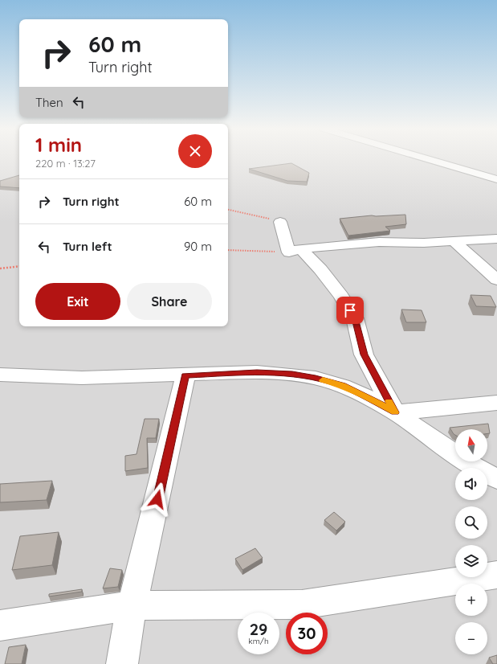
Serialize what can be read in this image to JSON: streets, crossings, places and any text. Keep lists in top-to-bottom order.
{
  "north": "top",
  "page": {
    "turn": ["60 m", "Turn right"],
    "then": "Then",
    "heading": ["1 min", "220 m · 13:27"],
    "list": [
      {
        "name": "Turn right",
        "value": "60 m"
      },
      {
        "name": "Turn left",
        "value": "90 m"
      }
    ],
    "buttons": ["Exit", "Share"],
    "map_buttons": ["+", "−"],
    "speed": "29 km/h",
    "limit": "30"
  }
}
